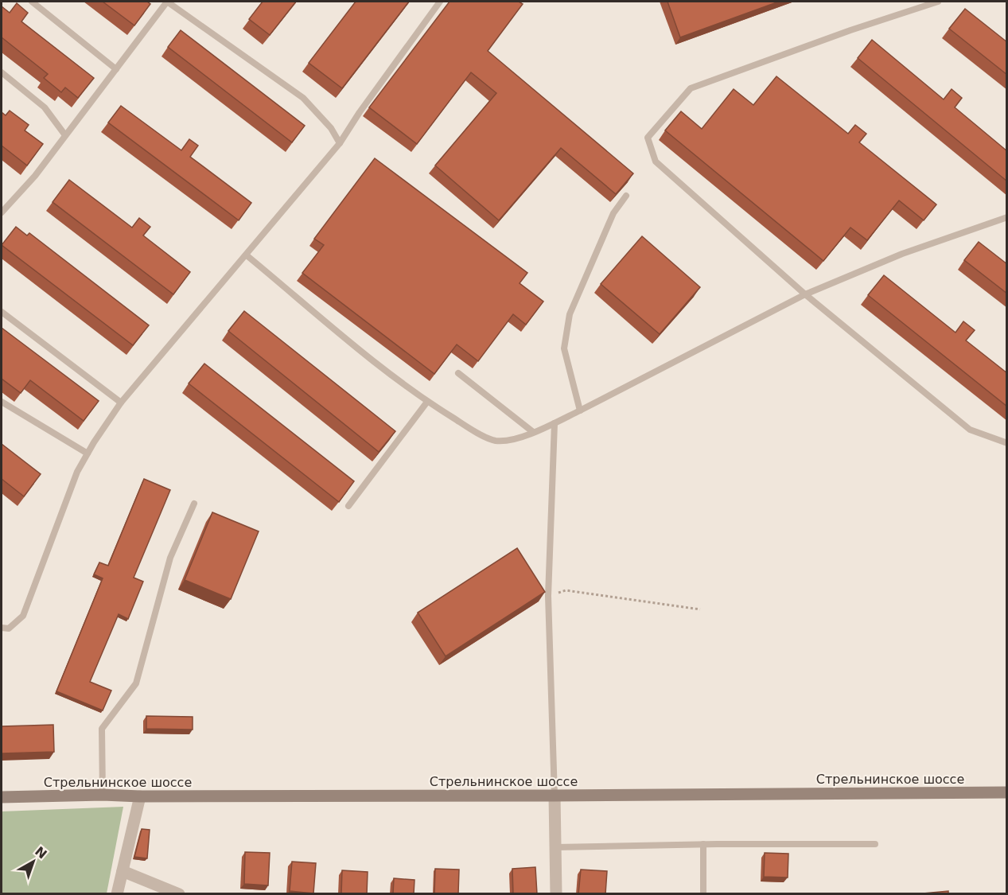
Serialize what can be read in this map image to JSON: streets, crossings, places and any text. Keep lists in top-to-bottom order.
{
  "streets": {
    "main road": ["Стрельнинское шоссе"]
  },
  "north": "top right"
}
